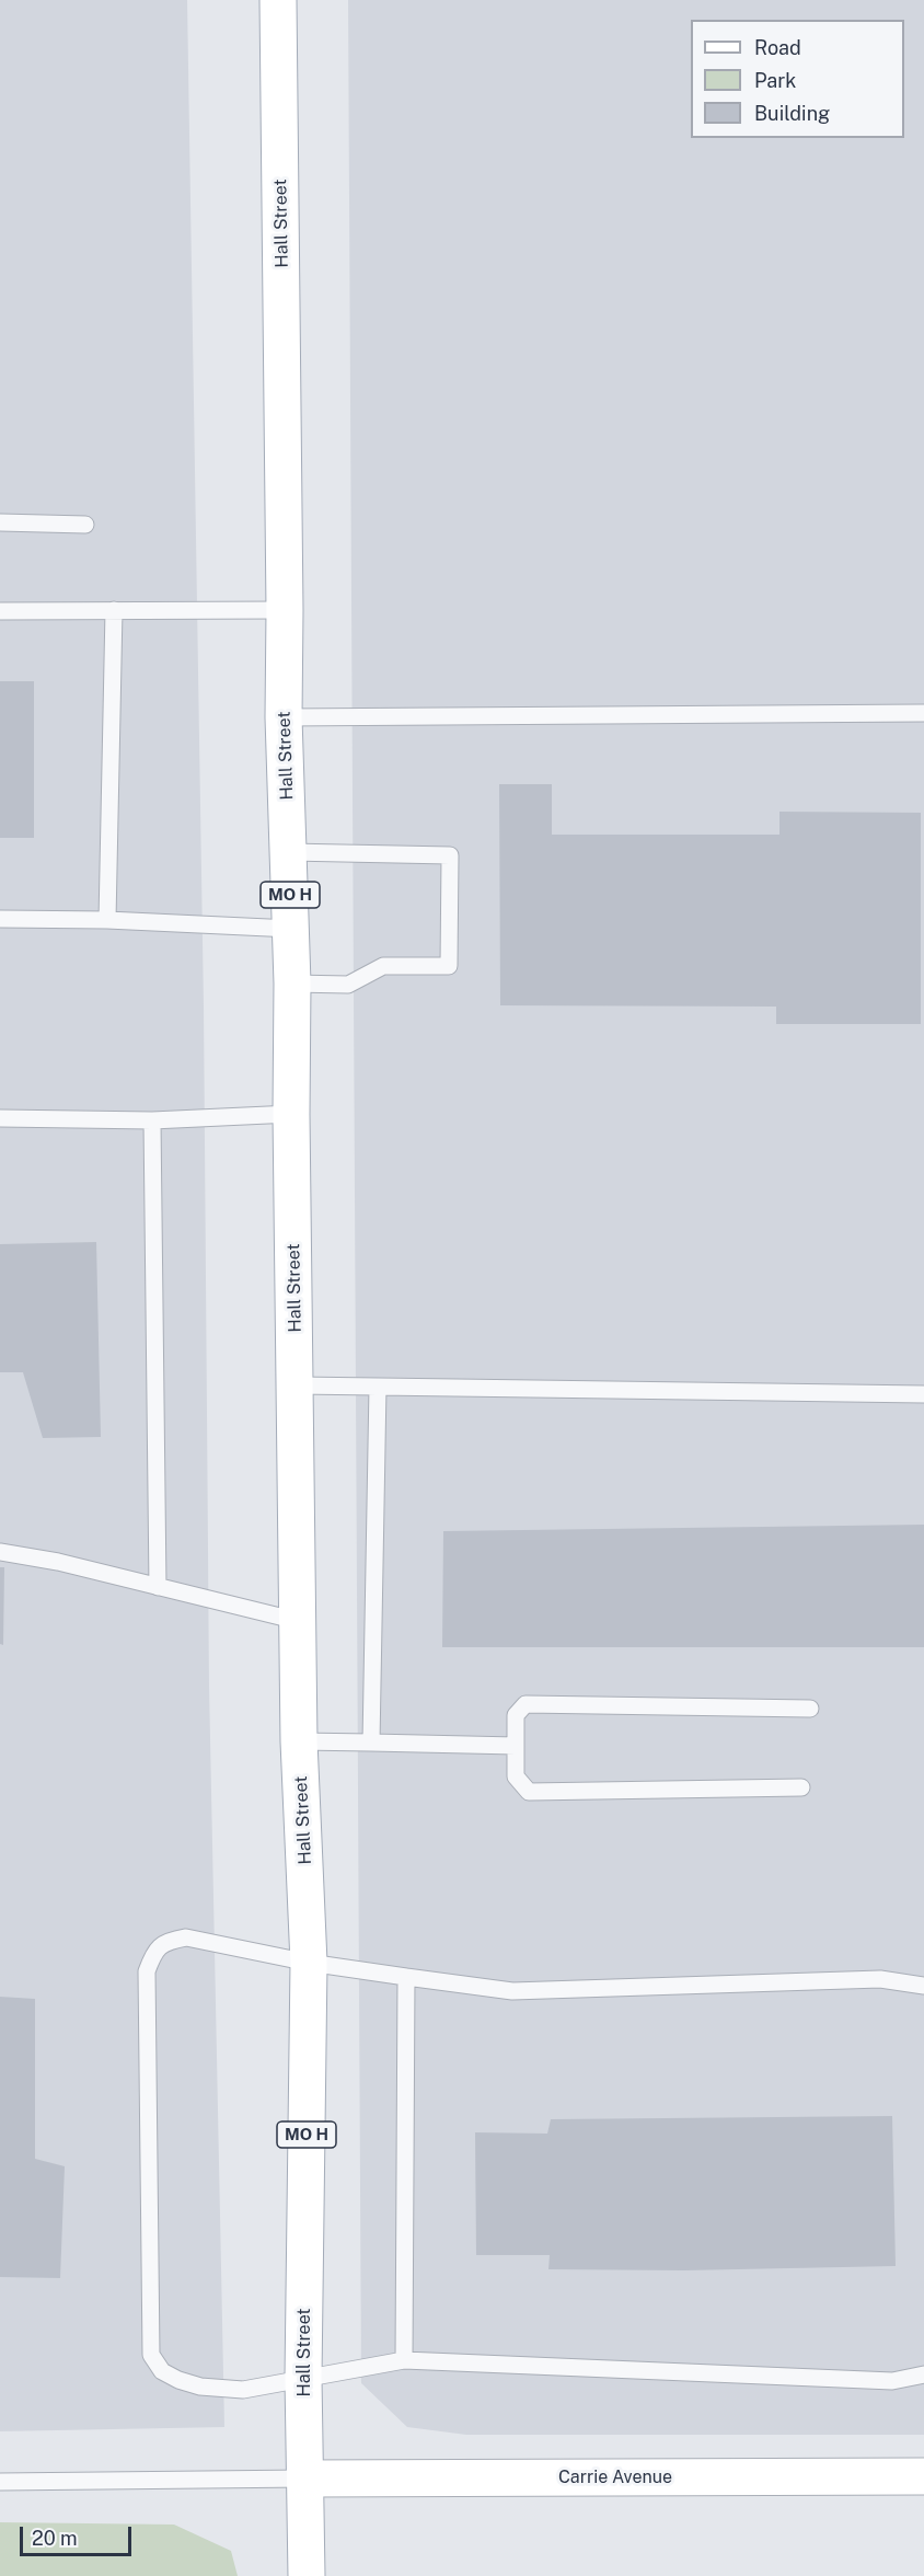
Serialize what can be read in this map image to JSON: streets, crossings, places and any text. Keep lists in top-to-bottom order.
{
  "streets": {
    "main road": ["Hall Street", "MO H", "Carrie Avenue"]
  },
  "crossings": [
    ["Hall Street", "Carrie Avenue"]
  ],
  "legend": ["Road", "Park", "Building"],
  "scale_bar": "20 m"
}
